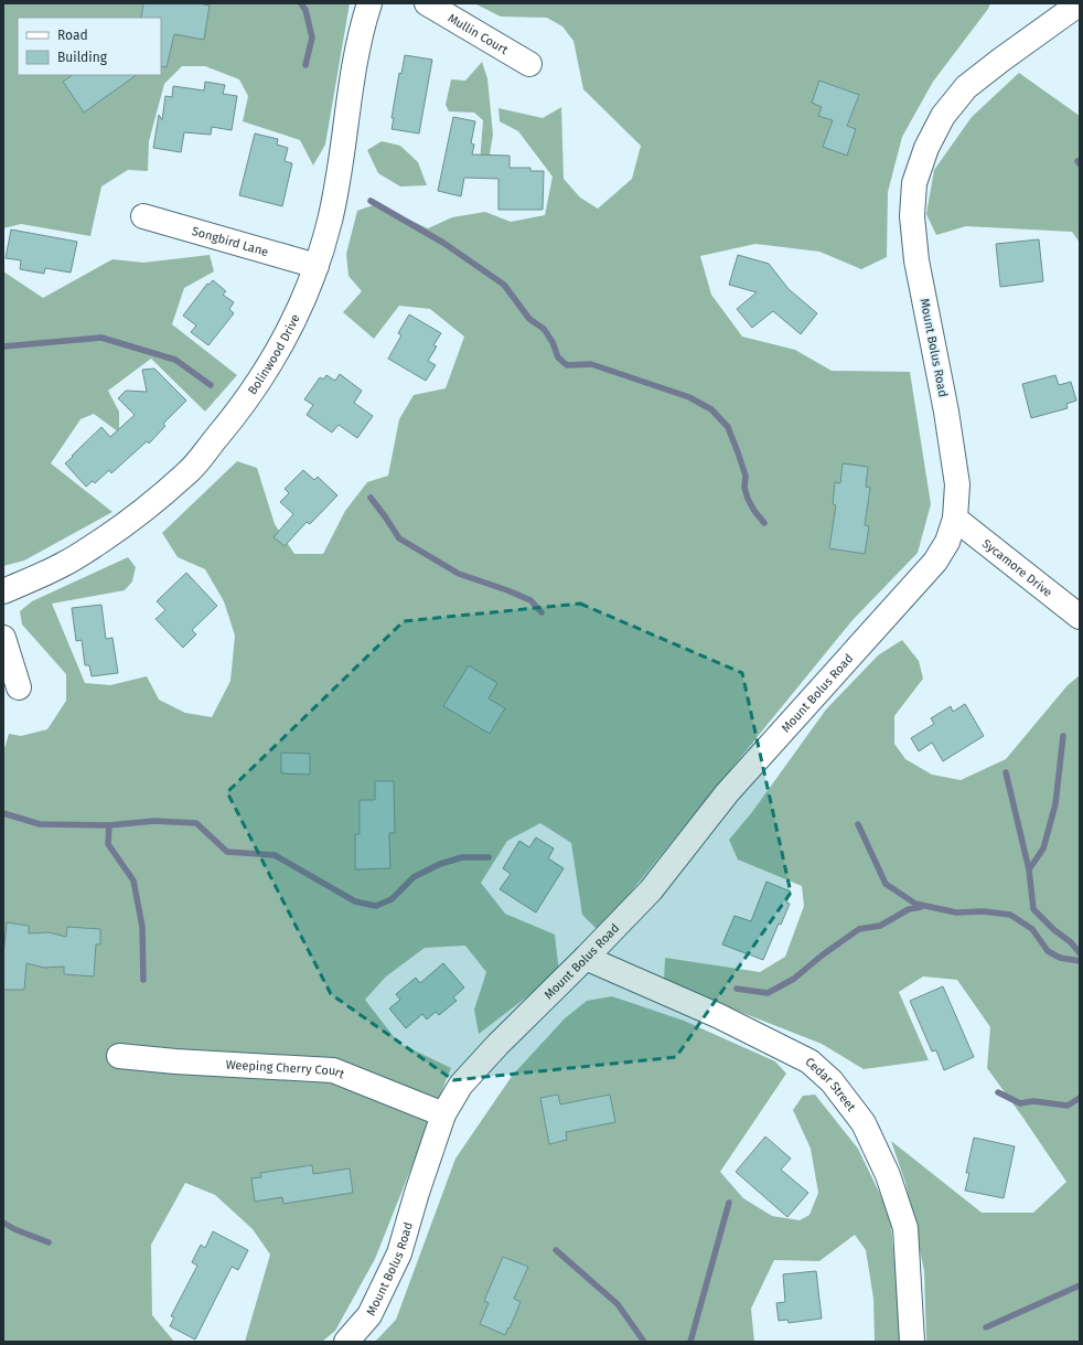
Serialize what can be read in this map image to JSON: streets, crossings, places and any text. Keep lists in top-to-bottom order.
{
  "streets": {
    "street": [
      "Mullin Court",
      "Songbird Lane",
      "Mount Bolus Road",
      "Bolinwood Drive",
      "Sycamore Drive",
      "Weeping Cherry Court",
      "Cedar Street"
    ]
  },
  "crossings": [
    ["Songbird Lane", "Bolinwood Drive"],
    ["Mount Bolus Road", "Sycamore Drive"],
    ["Mount Bolus Road", "Weeping Cherry Court"],
    ["Mount Bolus Road", "Cedar Street"]
  ],
  "legend": ["Road", "Building"]
}
